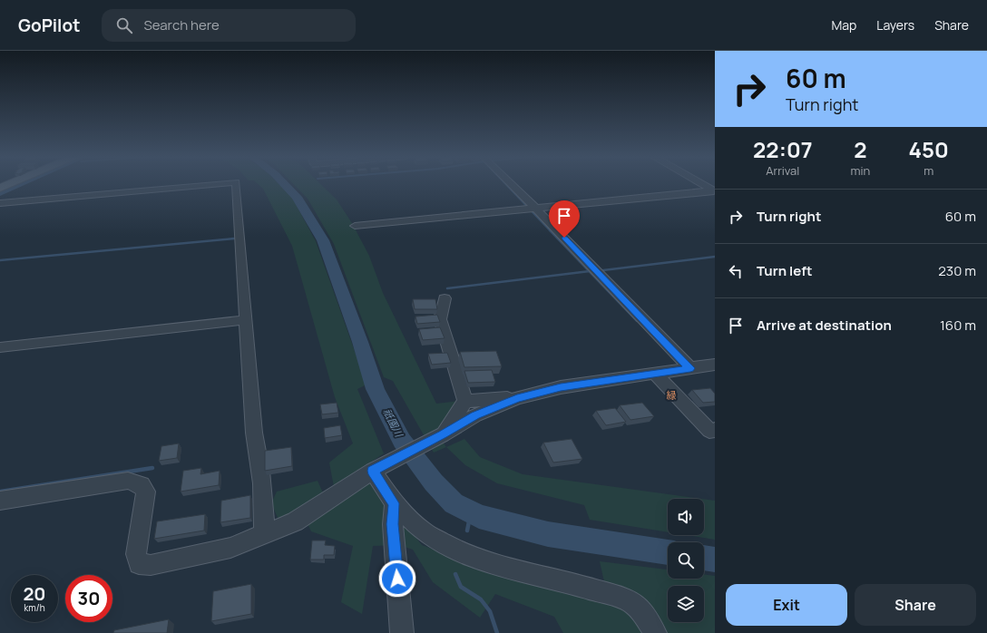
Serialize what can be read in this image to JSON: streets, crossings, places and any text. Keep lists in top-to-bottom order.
{
  "districts": ["緑"],
  "water": ["祇園川"],
  "page": {
    "header": "GoPilot",
    "search": "Search here",
    "nav": ["Map", "Layers", "Share"],
    "turn": ["60 m", "Turn right"],
    "eta": [
      "22:07",
      "Arrival",
      "2",
      "min",
      "450",
      "m"
    ],
    "list": [
      {
        "name": "Turn right",
        "value": "60 m"
      },
      {
        "name": "Turn left",
        "value": "230 m"
      },
      {
        "name": "Arrive at destination",
        "value": "160 m"
      }
    ],
    "speed": "20 km/h",
    "limit": "30",
    "buttons": ["Exit", "Share"]
  }
}
